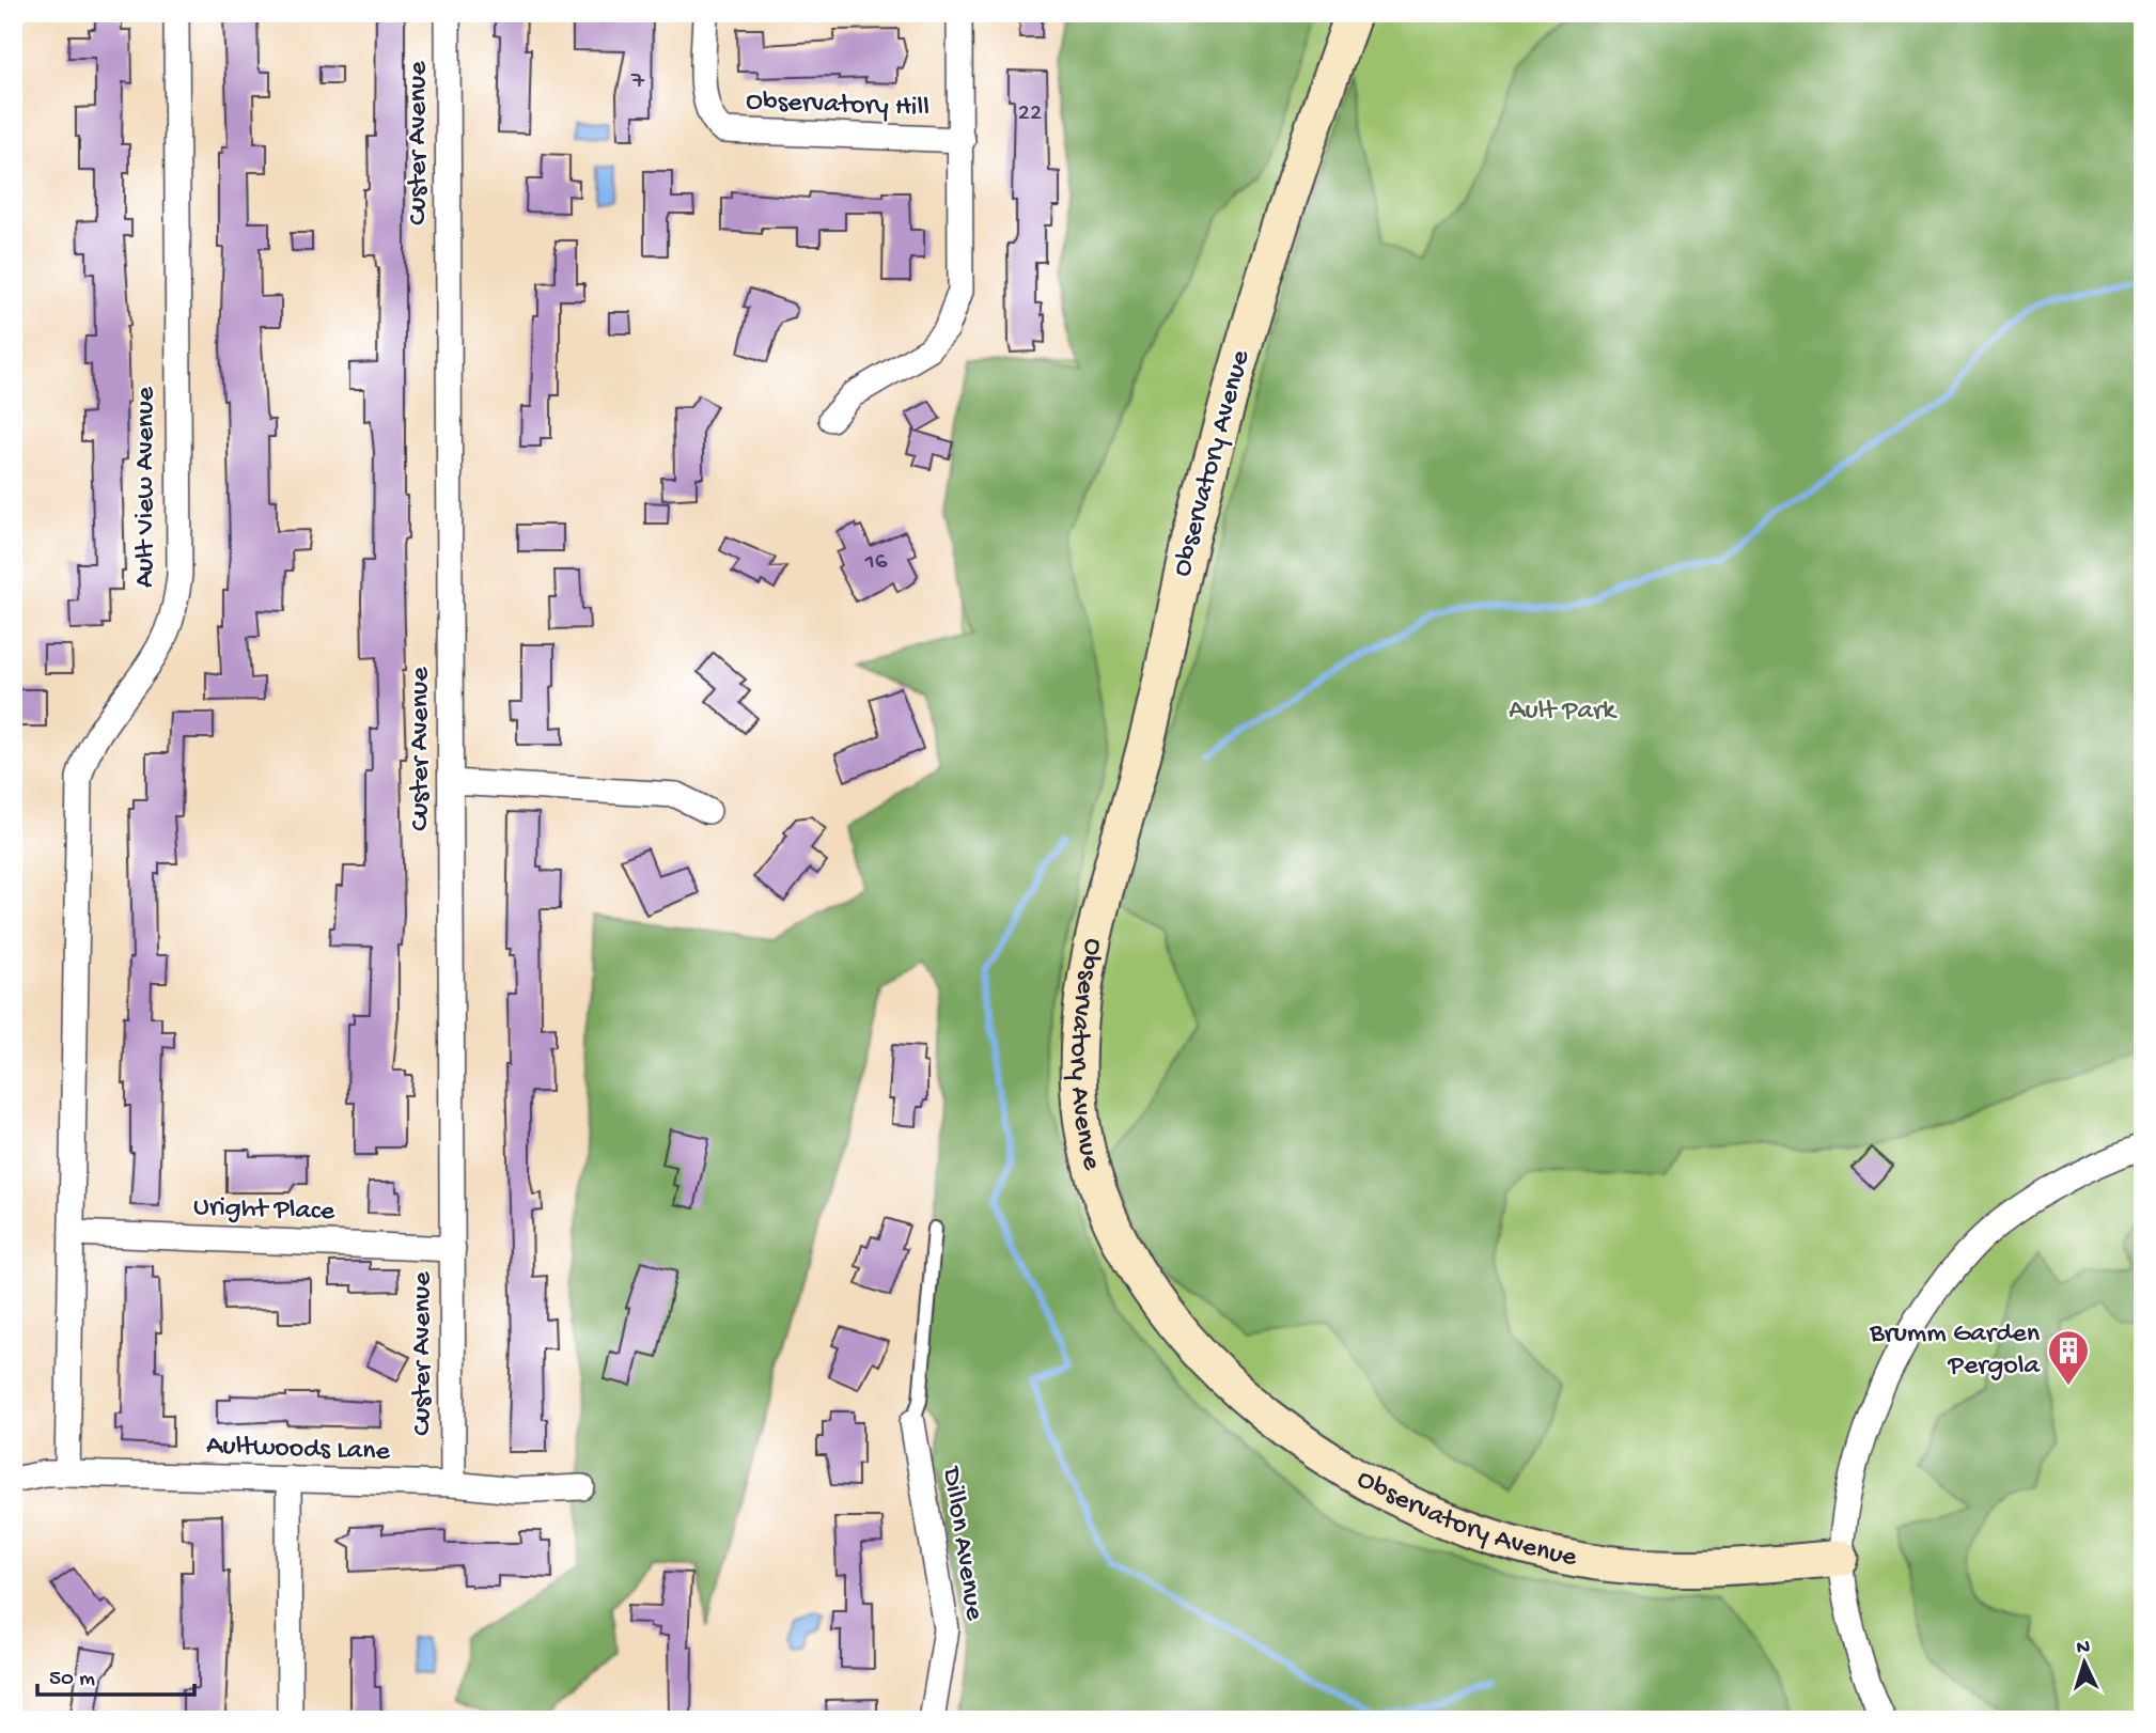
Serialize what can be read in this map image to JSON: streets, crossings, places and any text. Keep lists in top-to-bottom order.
{
  "streets": {
    "street": [
      "Observatory Hill",
      "Custer Avenue",
      "Observatory Avenue",
      "Ault View Avenue",
      "Uright Place",
      "Aultwoods Lane",
      "Dillon Avenue"
    ]
  },
  "crossings": [
    ["Custer Avenue", "Uright Place"],
    ["Custer Avenue", "Aultwoods Lane"],
    ["Ault View Avenue", "Uright Place"],
    ["Ault View Avenue", "Aultwoods Lane"]
  ],
  "parks": ["Ault Park"],
  "places": {
    "building": ["Brumm Garden Pergola"]
  },
  "house_numbers": ["7", "22", "16"],
  "scale_bar": "50 m",
  "north": "top"
}
